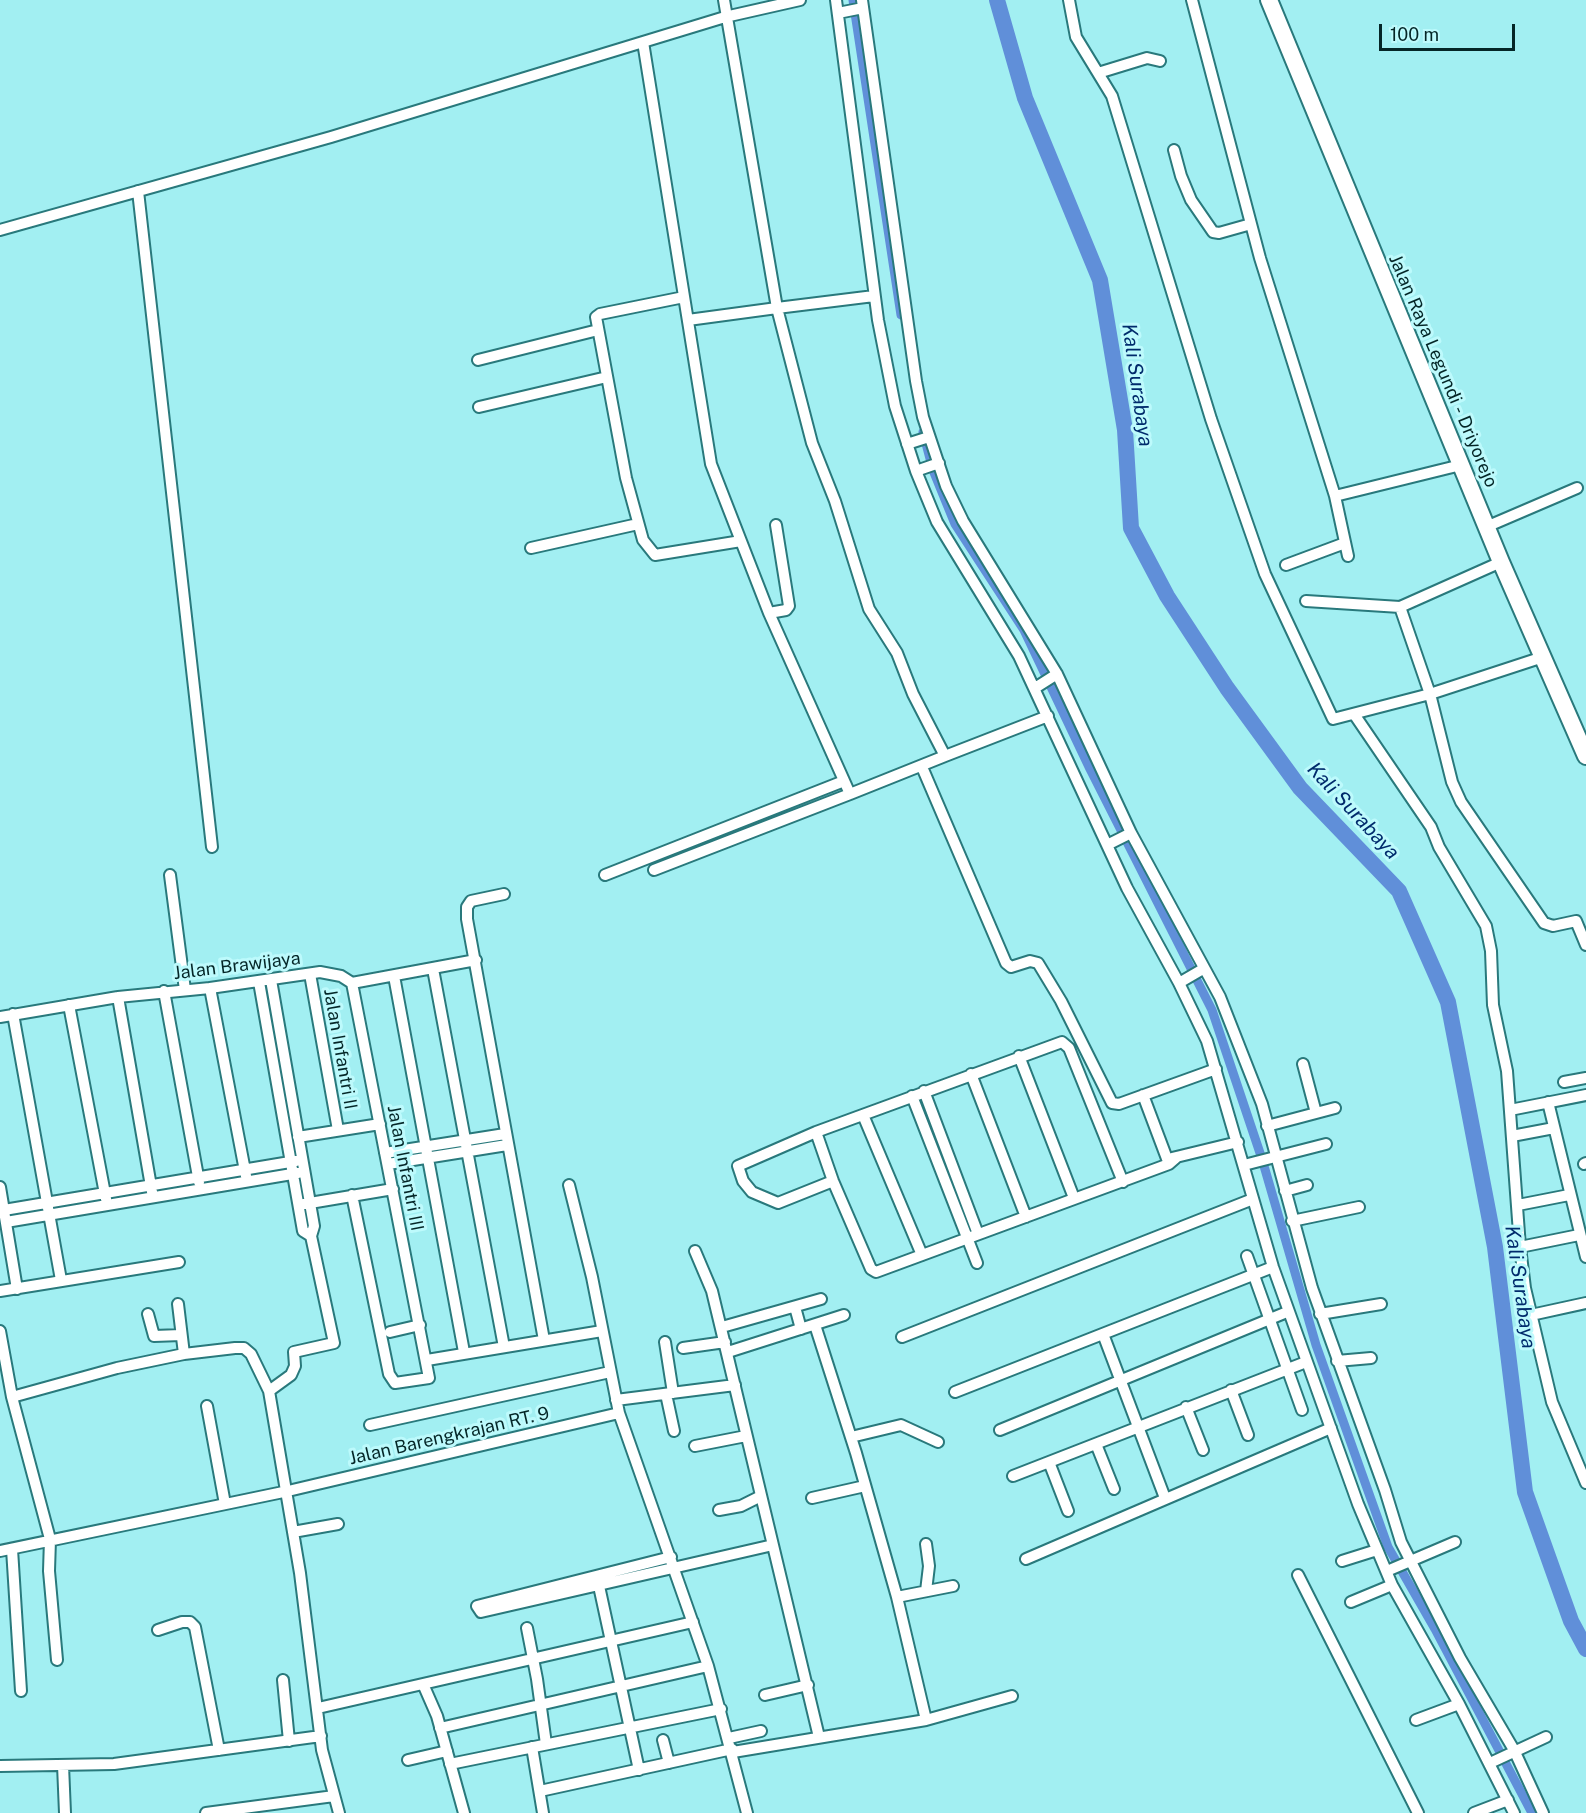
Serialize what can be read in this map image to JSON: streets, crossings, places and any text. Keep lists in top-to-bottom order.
{
  "streets": {
    "main road": ["Jalan Raya Legundi - Driyorejo"],
    "street": [
      "Jalan Brawijaya",
      "Jalan Infantri II",
      "Jalan Infantri III",
      "Jalan Barengkrajan RT. 9"
    ]
  },
  "crossings": [
    ["Jalan Brawijaya", "Jalan Infantri II"],
    ["Jalan Brawijaya", "Jalan Infantri III"]
  ],
  "water": ["Kali Surabaya"],
  "scale_bar": "100 m"
}
